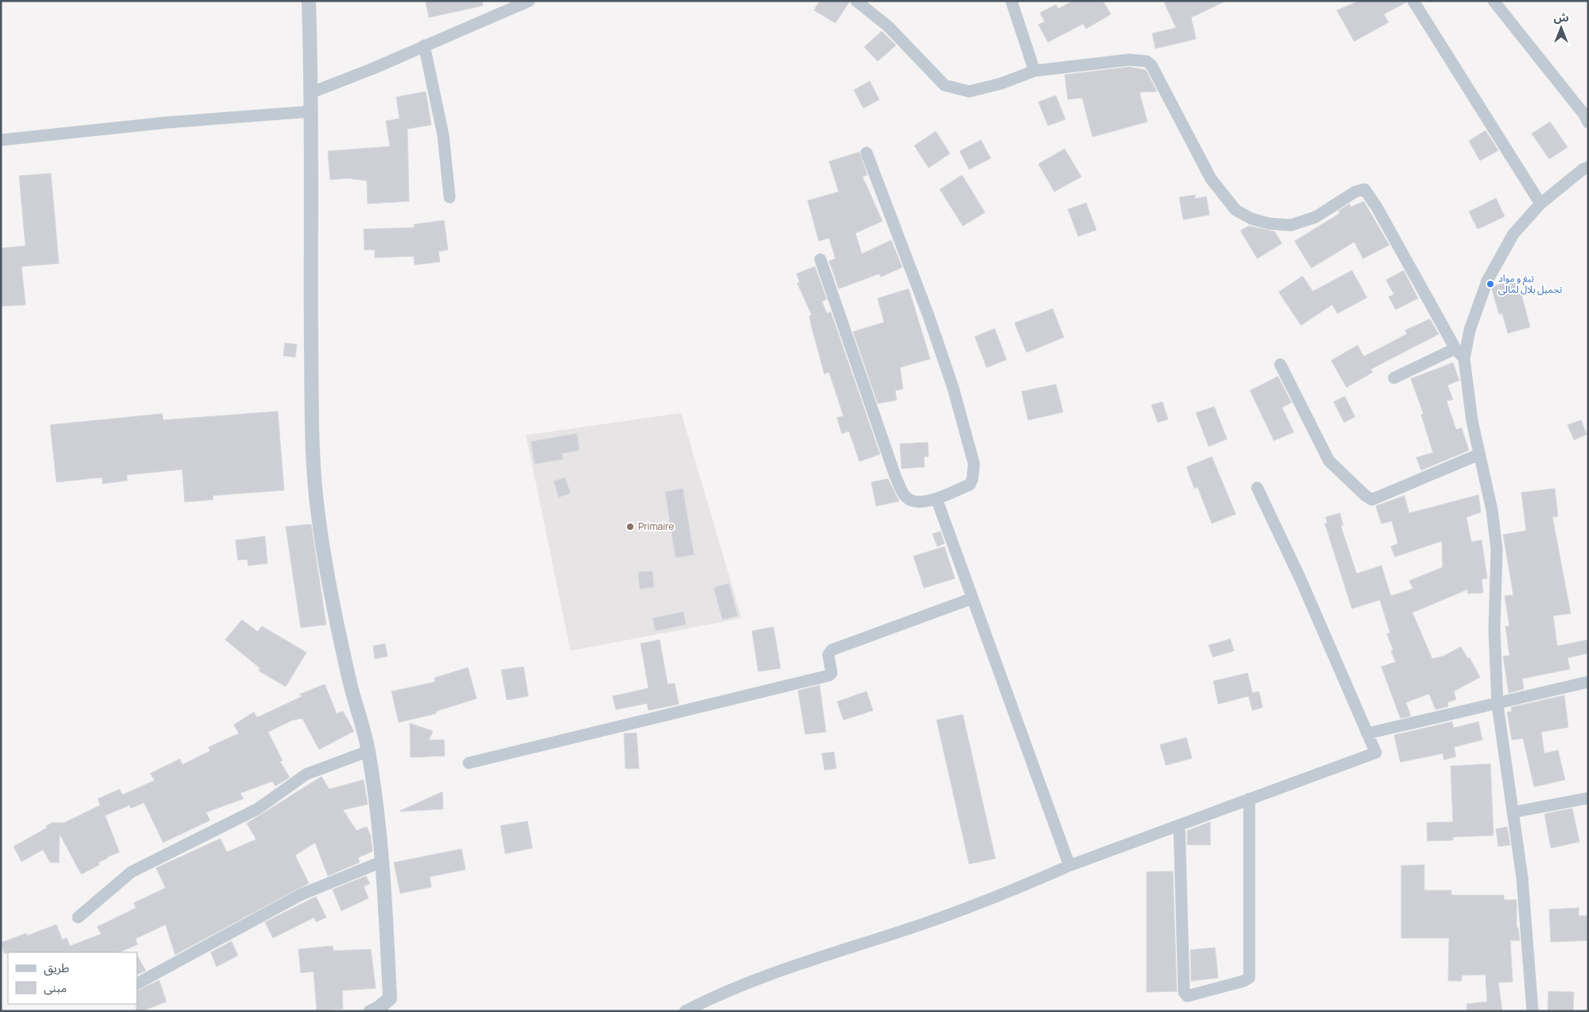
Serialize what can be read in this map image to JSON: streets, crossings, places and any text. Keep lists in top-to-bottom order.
{
  "places": ["تبغ و مواد تجميل بلال لمالى", "Primaire"],
  "legend": ["طريق", "مبنى"],
  "north": "top"
}
